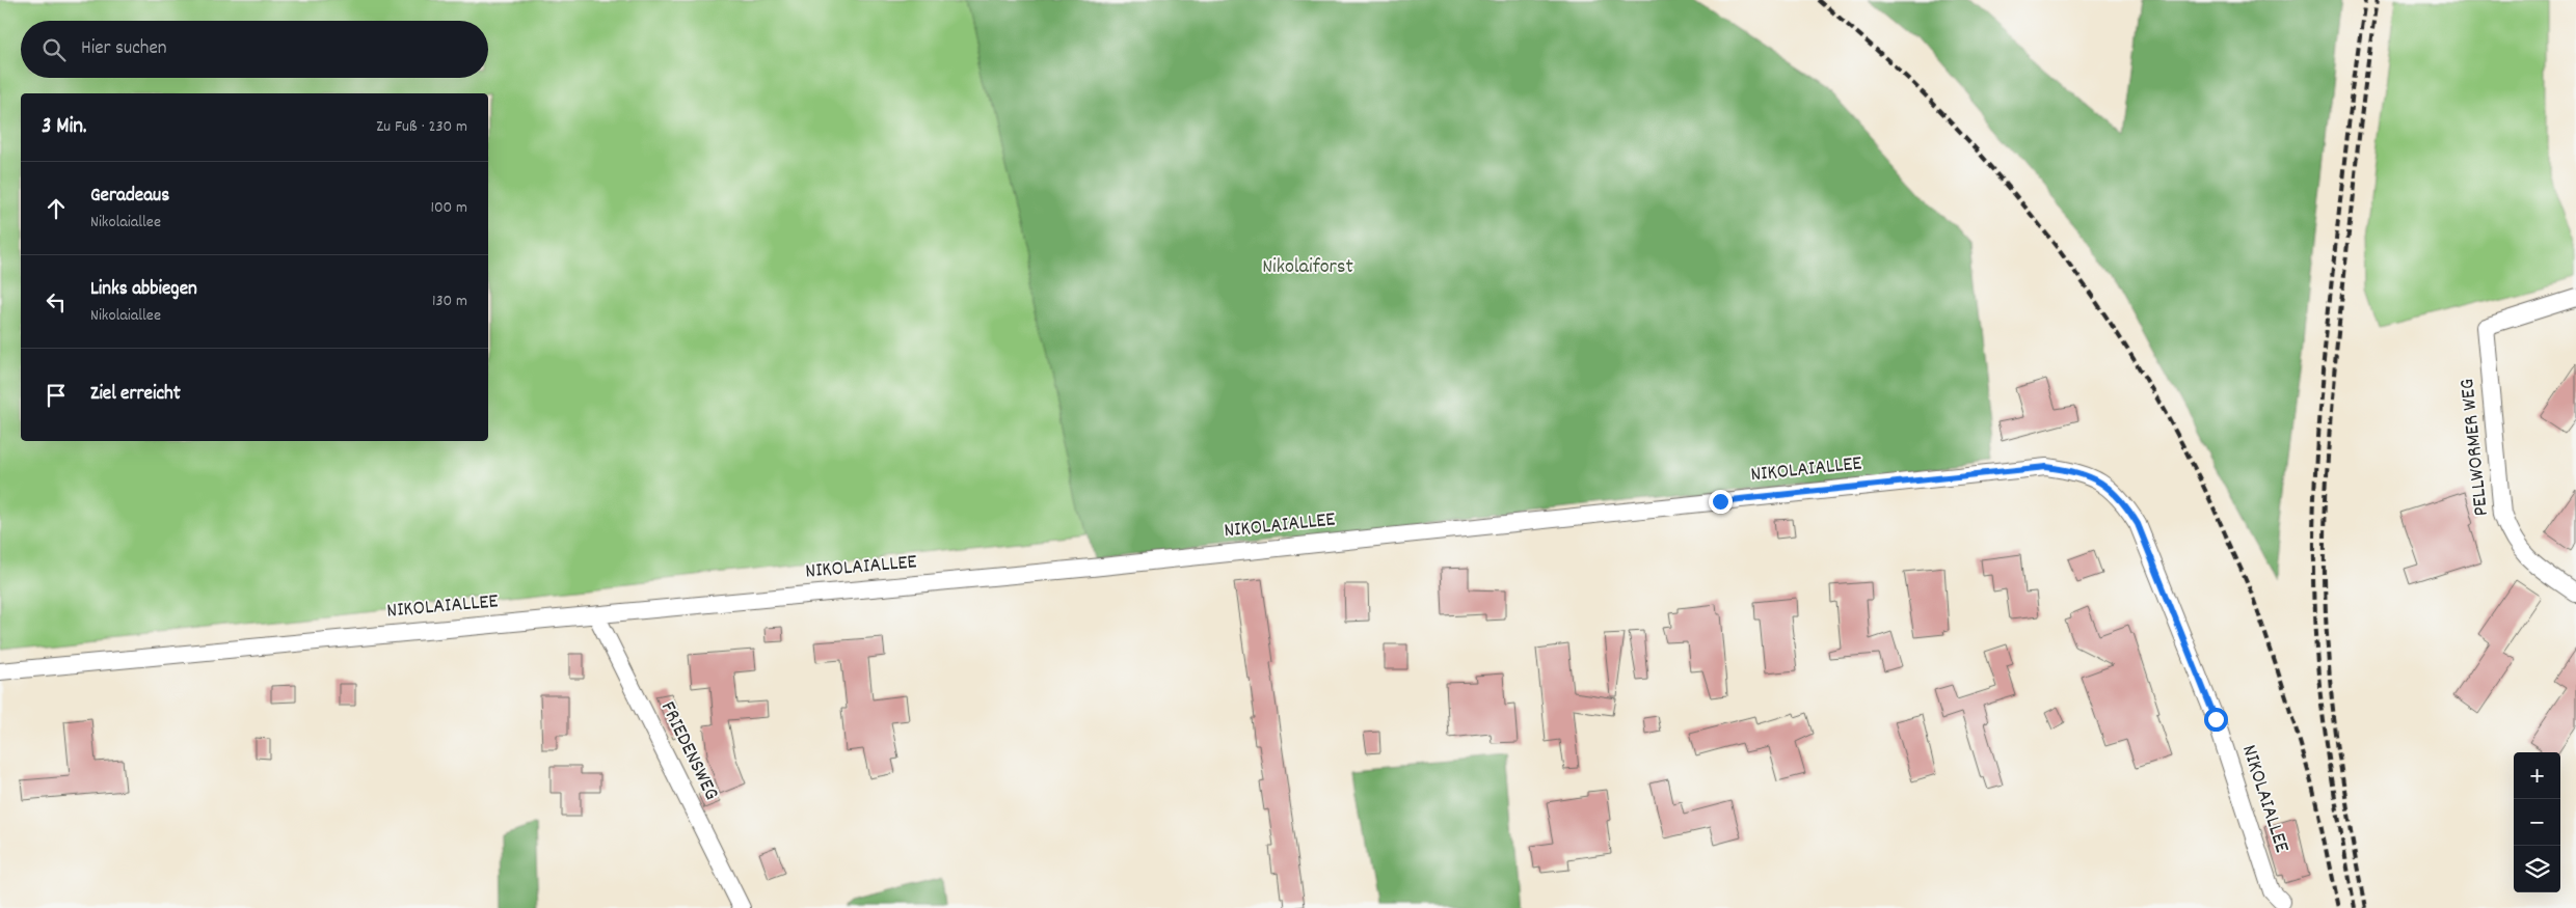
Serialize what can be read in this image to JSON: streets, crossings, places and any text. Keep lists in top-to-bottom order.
{
  "streets": {
    "street": ["PELLWORMER WEG", "NIKOLAIALLEE", "FRIEDENSWEG"]
  },
  "crossings": [
    ["NIKOLAIALLEE", "FRIEDENSWEG"]
  ],
  "parks": ["Nikolaiforst"],
  "page": {
    "search": "Hier suchen",
    "heading": ["3 Min.", "Zu Fuß · 230 m"],
    "list": [
      ["Geradeaus", "Nikolaiallee", "100 m"],
      ["Links abbiegen", "Nikolaiallee", "130 m"],
      "Ziel erreicht"
    ],
    "map_buttons": ["+", "−"]
  }
}
